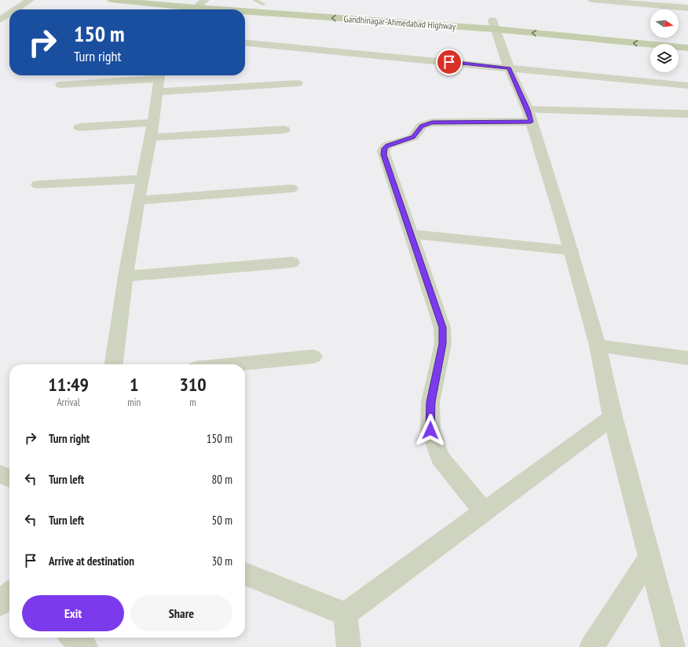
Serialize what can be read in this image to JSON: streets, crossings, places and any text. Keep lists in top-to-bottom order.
{
  "streets": {
    "main road": ["Gandhinagar-Ahmedabad Highway"]
  },
  "north": "right",
  "page": {
    "turn": ["150 m", "Turn right"],
    "eta": [
      "11:49",
      "Arrival",
      "1",
      "min",
      "310",
      "m"
    ],
    "list": [
      {
        "name": "Turn right",
        "value": "150 m"
      },
      {
        "name": "Turn left",
        "value": "80 m"
      },
      {
        "name": "Turn left",
        "value": "50 m"
      },
      {
        "name": "Arrive at destination",
        "value": "30 m"
      }
    ],
    "buttons": ["Exit", "Share"]
  }
}
